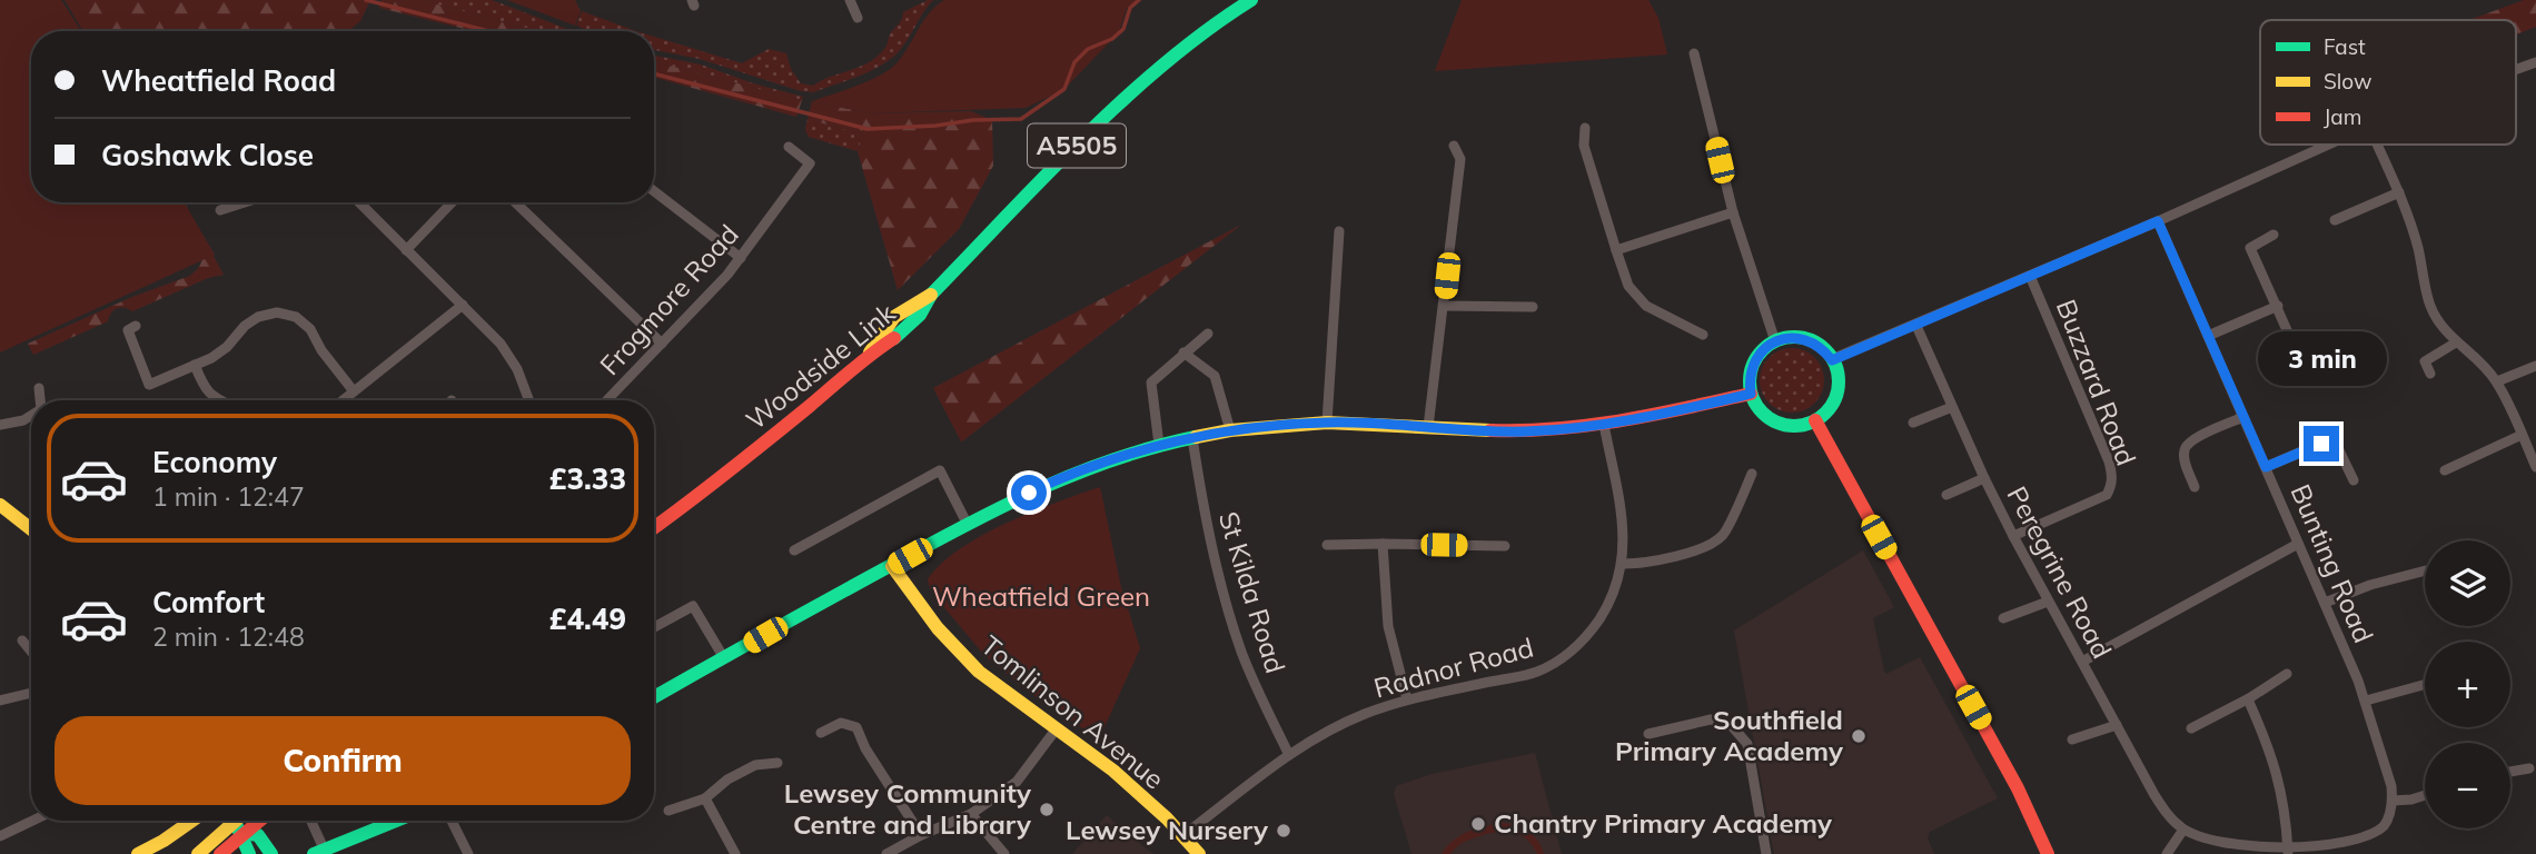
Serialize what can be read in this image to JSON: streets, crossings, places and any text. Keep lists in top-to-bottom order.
{
  "streets": {
    "street": [
      "A5505",
      "Frogmore Road",
      "Woodside Link",
      "Buzzard Road",
      "Bunting Road",
      "Peregrine Road",
      "St Kilda Road",
      "Radnor Road",
      "Tomlinson Avenue"
    ]
  },
  "crossings": [
    ["Buzzard Road", "Peregrine Road"],
    ["St Kilda Road", "Radnor Road"],
    ["Radnor Road", "Tomlinson Avenue"]
  ],
  "parks": ["Wheatfield Green"],
  "places": [
    "Southfield Primary Academy",
    "Lewsey Community Centre and Library",
    "Chantry Primary Academy",
    "Lewsey Nursery"
  ],
  "legend": ["Fast", "Slow", "Jam"],
  "page": {
    "banner": ["Wheatfield Road", "Goshawk Close"],
    "bubble": "3 min",
    "list": [
      {
        "name": "Economy",
        "note": "1 min · 12:47",
        "value": "£3.33"
      },
      {
        "name": "Comfort",
        "note": "2 min · 12:48",
        "value": "£4.49"
      }
    ],
    "map_buttons": ["+", "−"],
    "buttons": "Confirm"
  }
}
